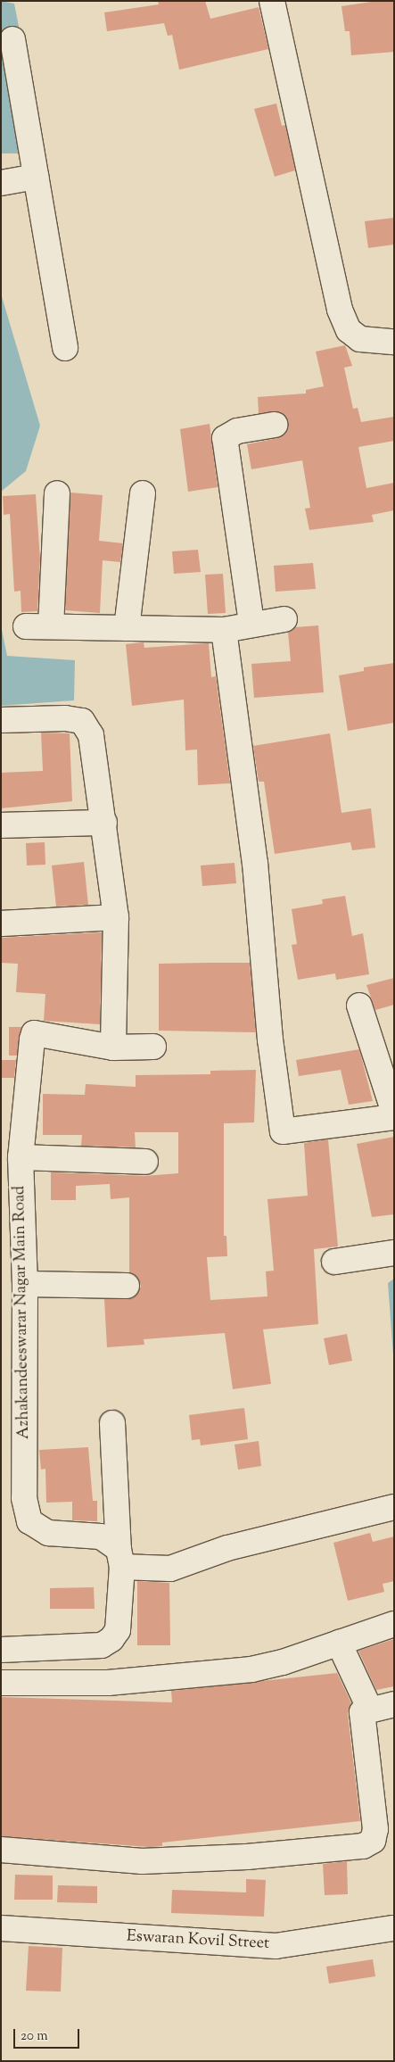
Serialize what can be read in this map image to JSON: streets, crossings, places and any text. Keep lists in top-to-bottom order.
{
  "streets": {
    "street": ["Azhakandeeswarar Nagar Main Road", "Eswaran Kovil Street"]
  },
  "scale_bar": "20 m"
}
